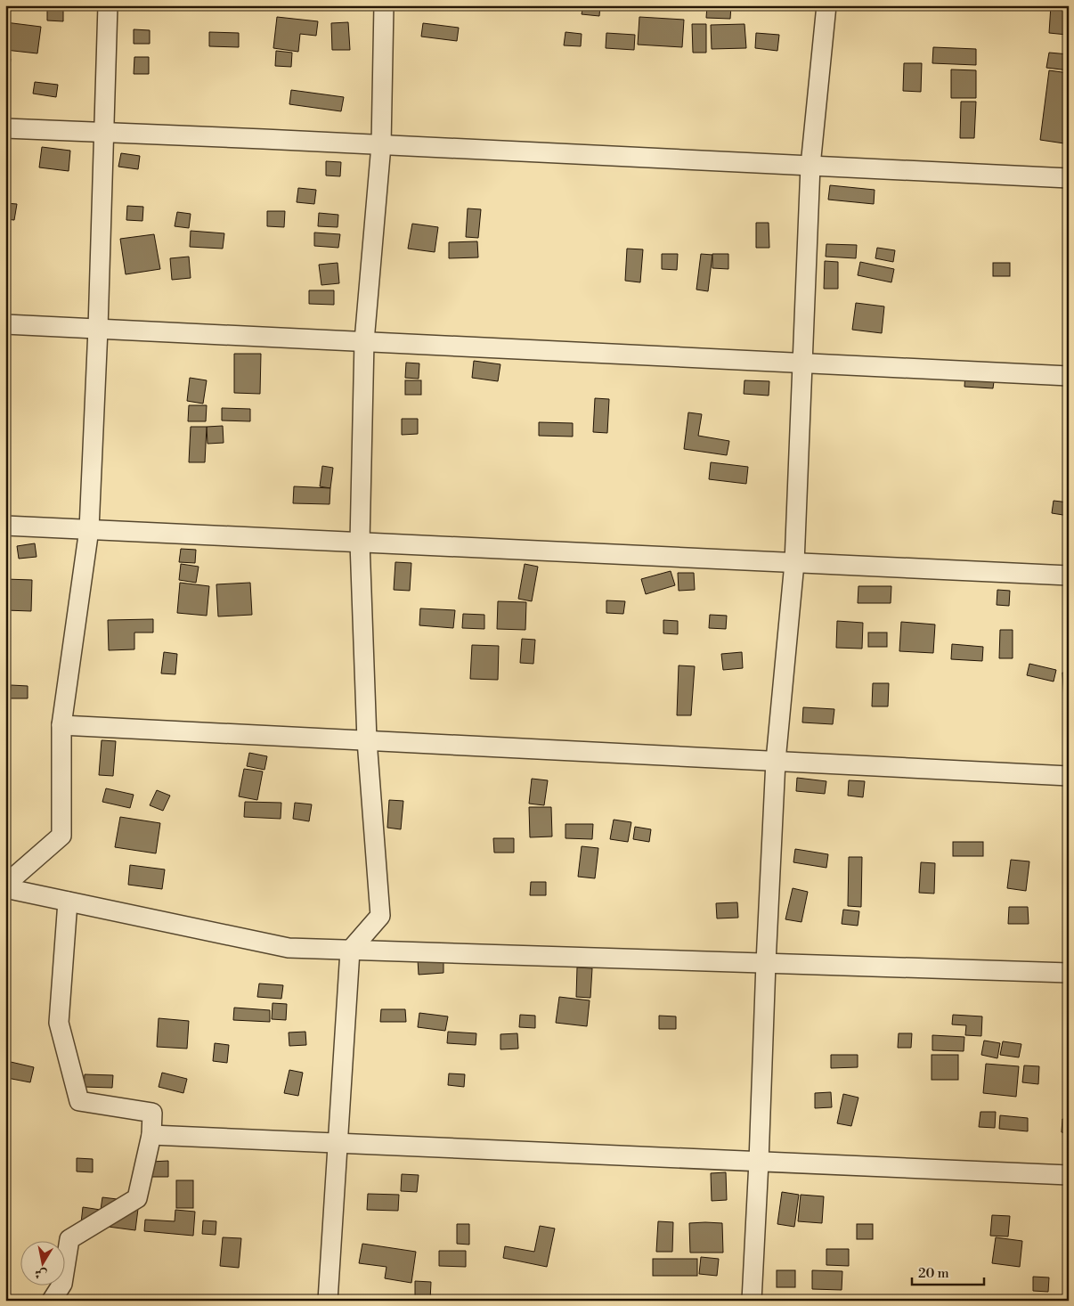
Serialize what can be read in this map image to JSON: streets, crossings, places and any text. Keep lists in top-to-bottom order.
{
  "scale_bar": "20 m",
  "north": "bottom"
}
